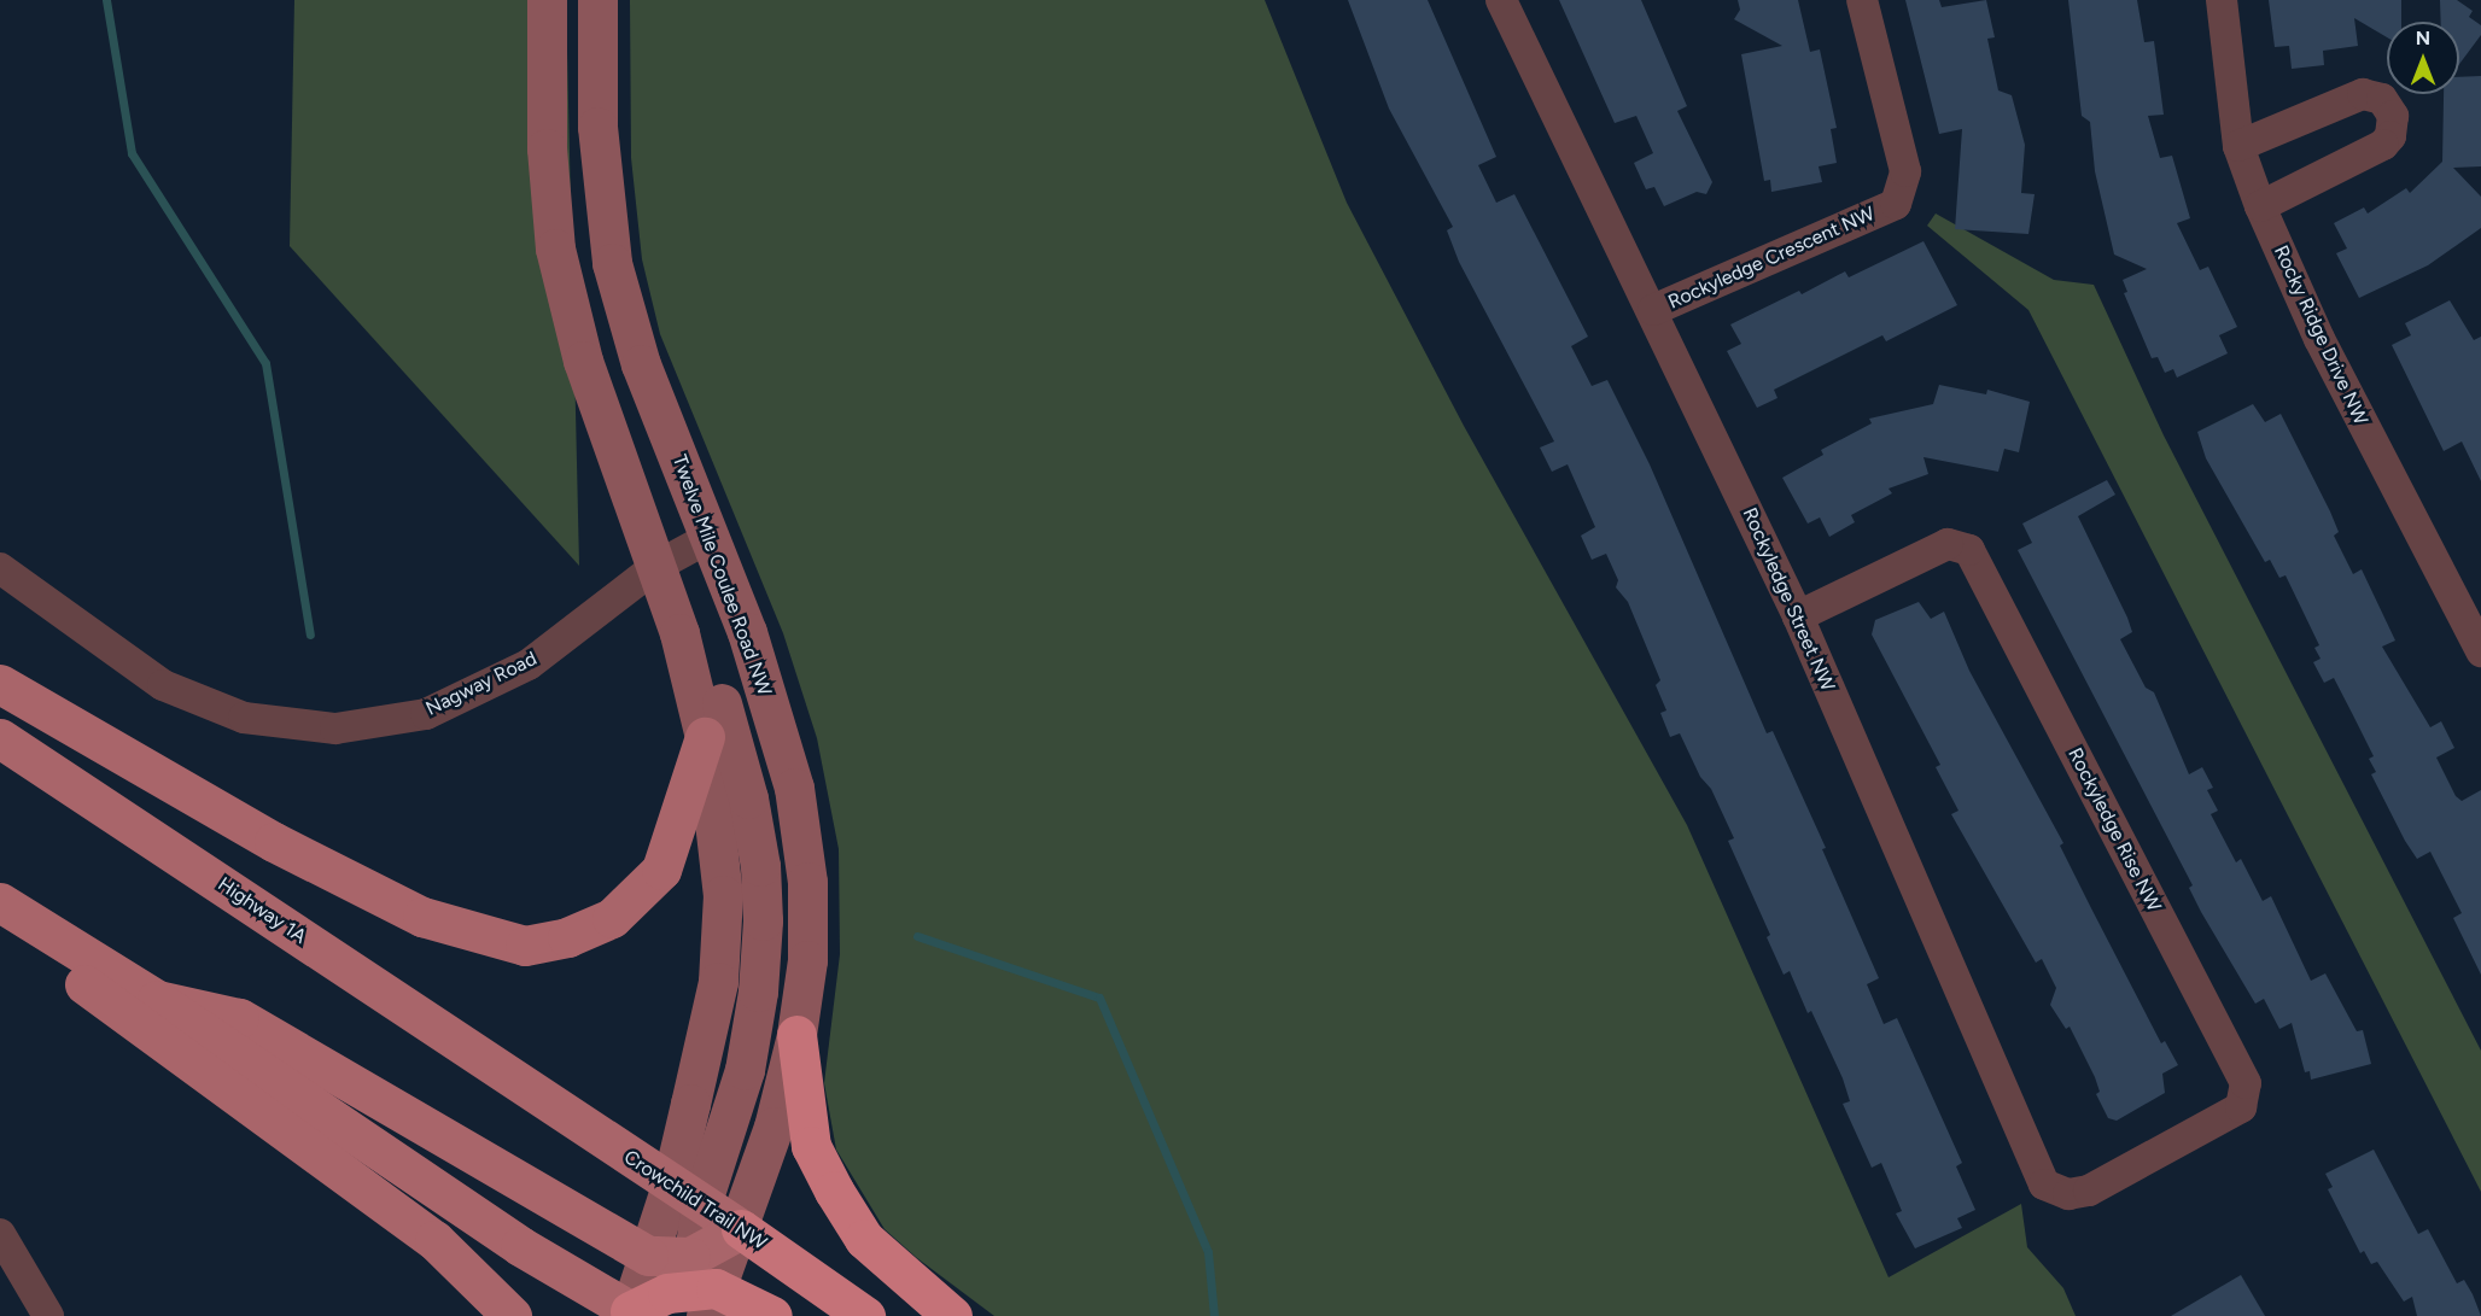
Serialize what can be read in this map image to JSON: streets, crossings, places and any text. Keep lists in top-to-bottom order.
{
  "streets": {
    "highway": ["Crowchild Trail NW"],
    "main road": ["Twelve Mile Coulee Road NW", "Highway 1A"],
    "street": [
      "Rockyledge Crescent NW",
      "Rocky Ridge Drive NW",
      "Rockyledge Street NW",
      "Nagway Road",
      "Rockyledge Rise NW"
    ]
  },
  "crossings": [
    ["Rockyledge Crescent NW", "Rockyledge Street NW"],
    ["Twelve Mile Coulee Road NW", "Nagway Road"],
    ["Twelve Mile Coulee Road NW", "Crowchild Trail NW"],
    ["Rockyledge Street NW", "Rockyledge Rise NW"],
    ["Highway 1A", "Crowchild Trail NW"]
  ],
  "north": "top"
}
